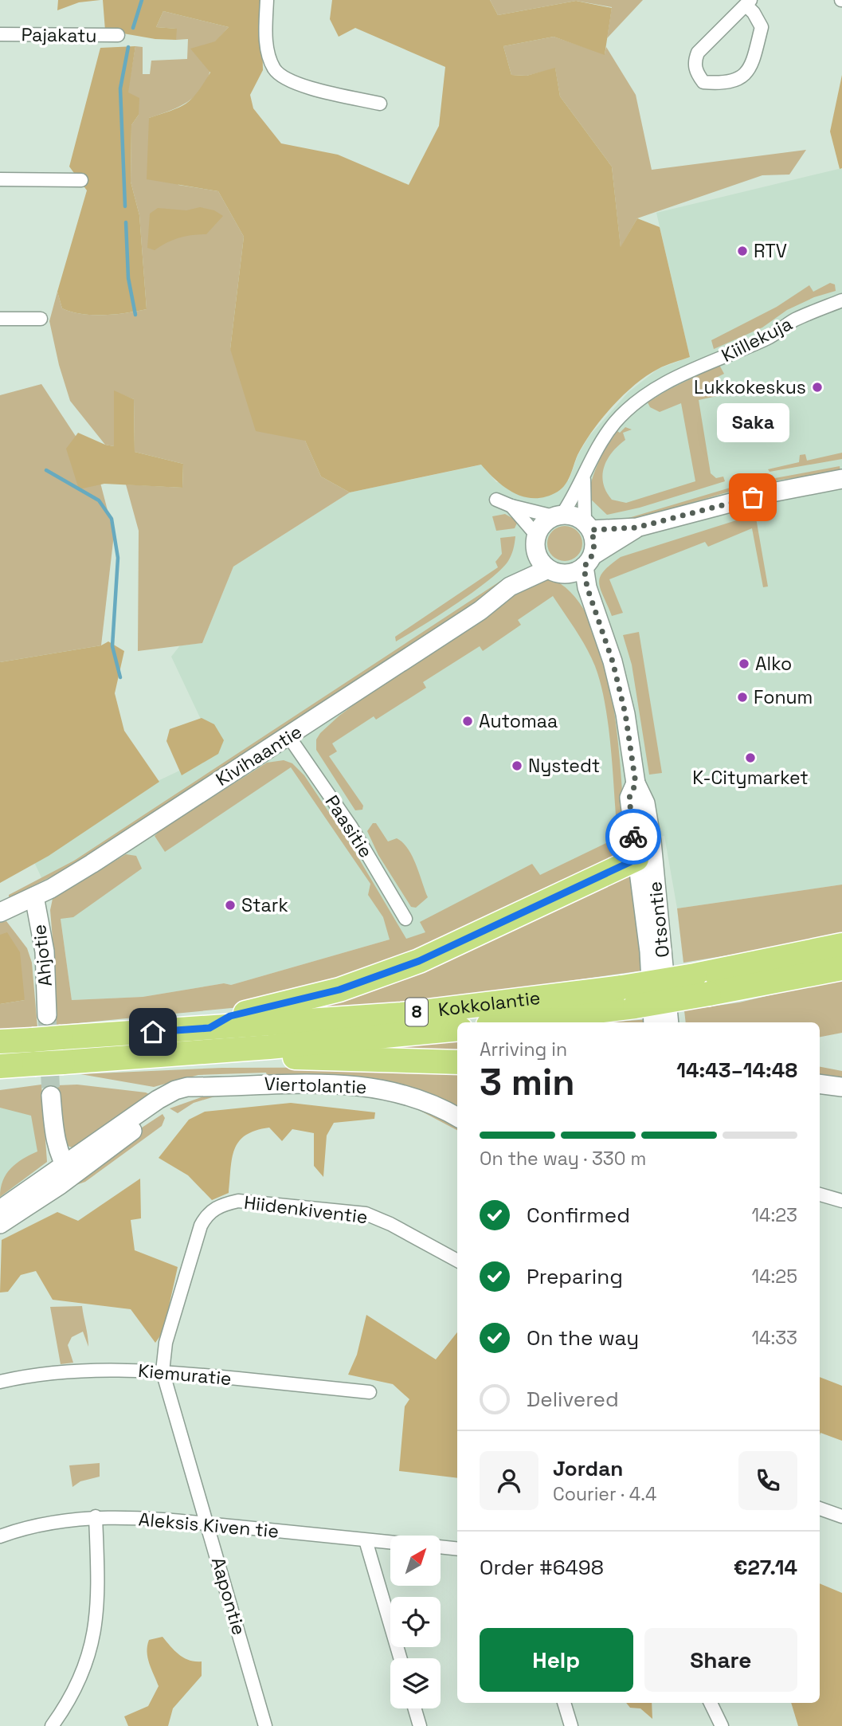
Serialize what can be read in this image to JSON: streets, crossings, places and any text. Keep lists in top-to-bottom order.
{
  "streets": {
    "highway": ["Kokkolantie", "8"],
    "main road": [
      "Kivihaantie",
      "Otsontie",
      "Ahjotie",
      "Viertolantie"
    ],
    "street": [
      "Pajakatu",
      "Kiillekuja",
      "Paasitie",
      "Hiidenkiventie",
      "Kiemuratie",
      "Aleksis Kiven tie",
      "Aapontie"
    ]
  },
  "crossings": [
    ["Kiillekuja", "Kivihaantie"],
    ["Kiillekuja", "Otsontie"],
    ["Kivihaantie", "Paasitie"],
    ["Kivihaantie", "Otsontie"],
    ["Kivihaantie", "Ahjotie"],
    ["Hiidenkiventie", "Kiemuratie"],
    ["Hiidenkiventie", "Aapontie"],
    ["Kiemuratie", "Aapontie"],
    ["Aleksis Kiven tie", "Aapontie"]
  ],
  "places": [
    "RTV",
    "Lukkokeskus",
    "Saka",
    "Alko",
    "Fonum",
    "Automaa",
    "K-Citymarket",
    "Nystedt",
    "Stark"
  ],
  "north": "top right",
  "page": {
    "bubble": "Saka",
    "heading": ["3 min", "Arriving in", "14:43–14:48"],
    "panel": [
      "Jordan",
      "Courier · 4.4",
      "Order #6498",
      "€27.14"
    ],
    "bar": "On the way · 330 m",
    "list": [
      ["Confirmed", "14:23"],
      ["Preparing", "14:25"],
      ["On the way", "14:33"],
      "Delivered"
    ],
    "buttons": ["Help", "Share"]
  }
}
